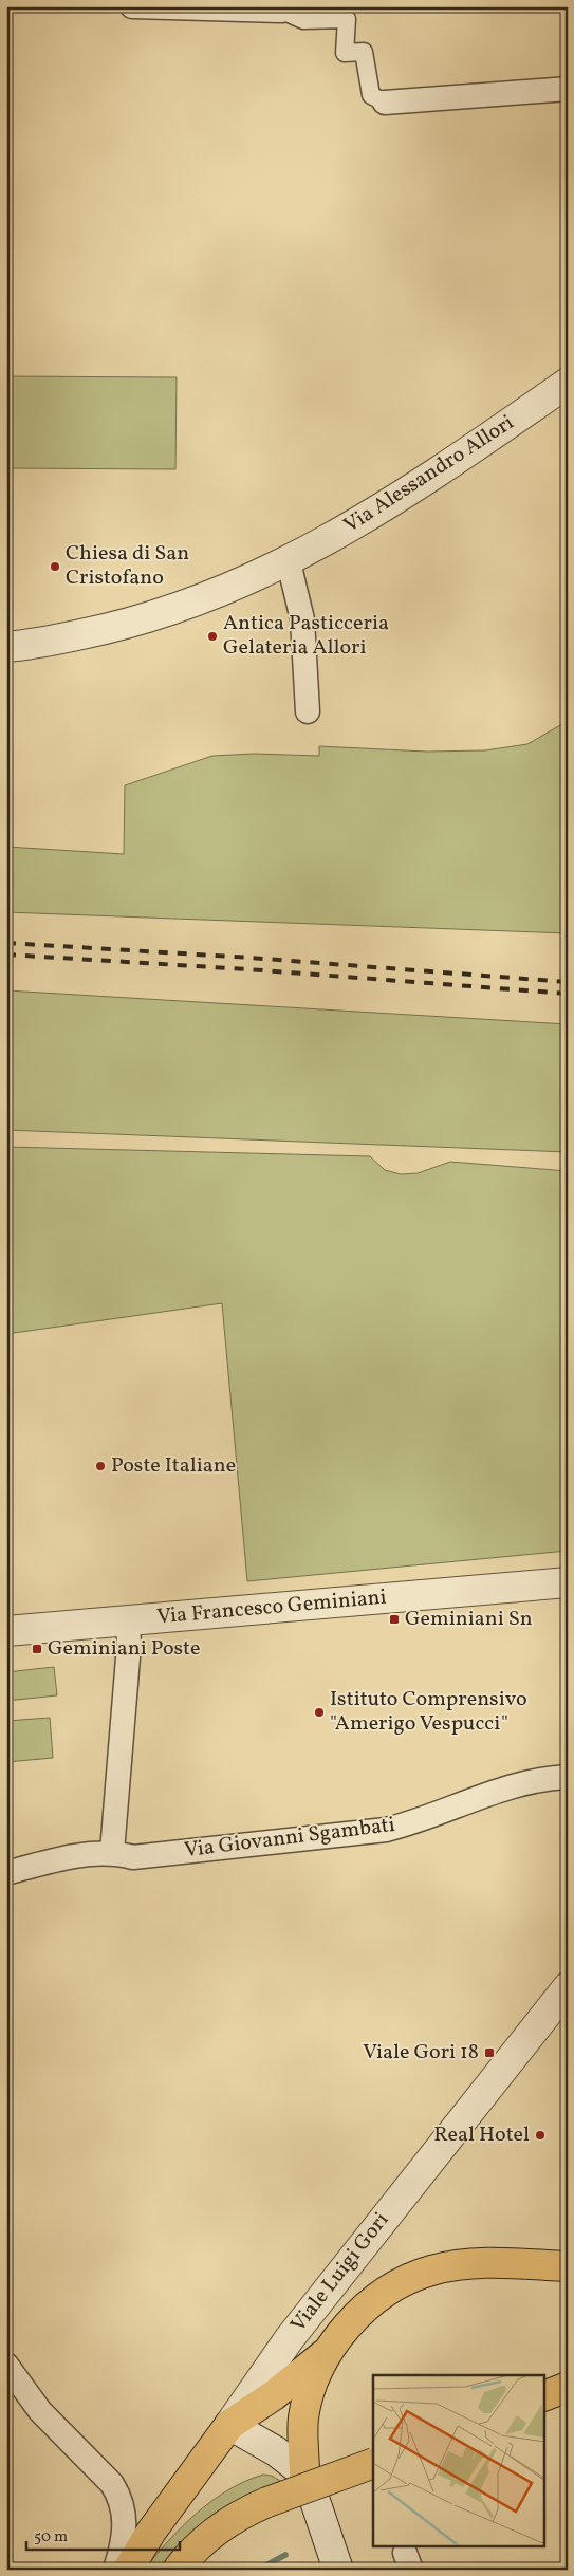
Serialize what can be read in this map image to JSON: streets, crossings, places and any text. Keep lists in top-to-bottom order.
{
  "streets": {
    "main road": ["Viale Luigi Gori"],
    "street": ["Via Alessandro Allori", "Via Francesco Geminiani", "Via Giovanni Sgambati"]
  },
  "places": {
    "other": [
      "Chiesa di San Cristofano",
      "Antica Pasticceria Gelateria Allori",
      "Poste Italiane",
      "Istituto Comprensivo \"Amerigo Vespucci\"",
      "Real Hotel"
    ],
    "transit": ["Geminiani Sn", "Geminiani Poste", "Viale Gori 18"]
  },
  "scale_bar": "50 m"
}
